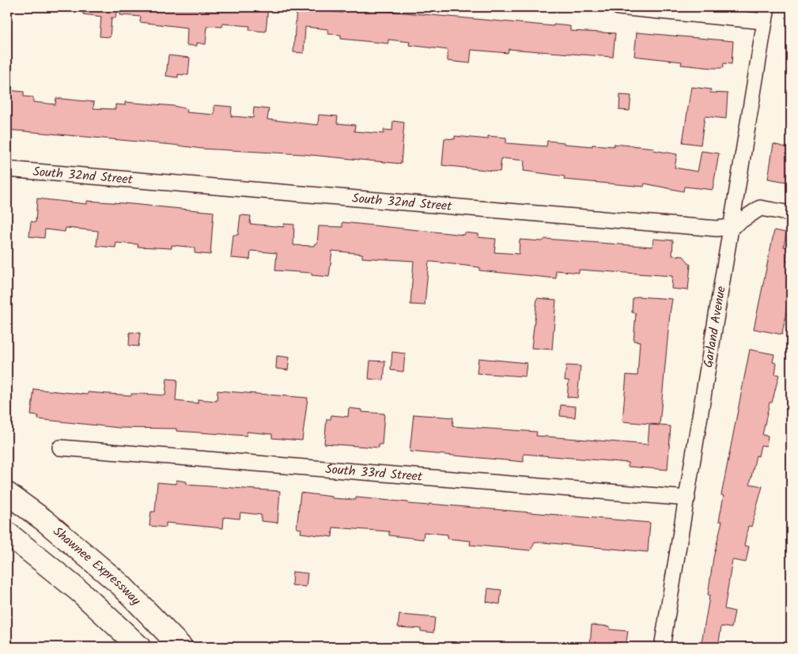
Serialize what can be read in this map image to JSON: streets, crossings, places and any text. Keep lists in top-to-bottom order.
{
  "streets": {
    "highway": ["Shawnee Expressway"],
    "street": ["South 32nd Street", "Garland Avenue", "South 33rd Street"]
  },
  "crossings": [
    ["South 32nd Street", "Garland Avenue"],
    ["Garland Avenue", "South 33rd Street"]
  ]
}
